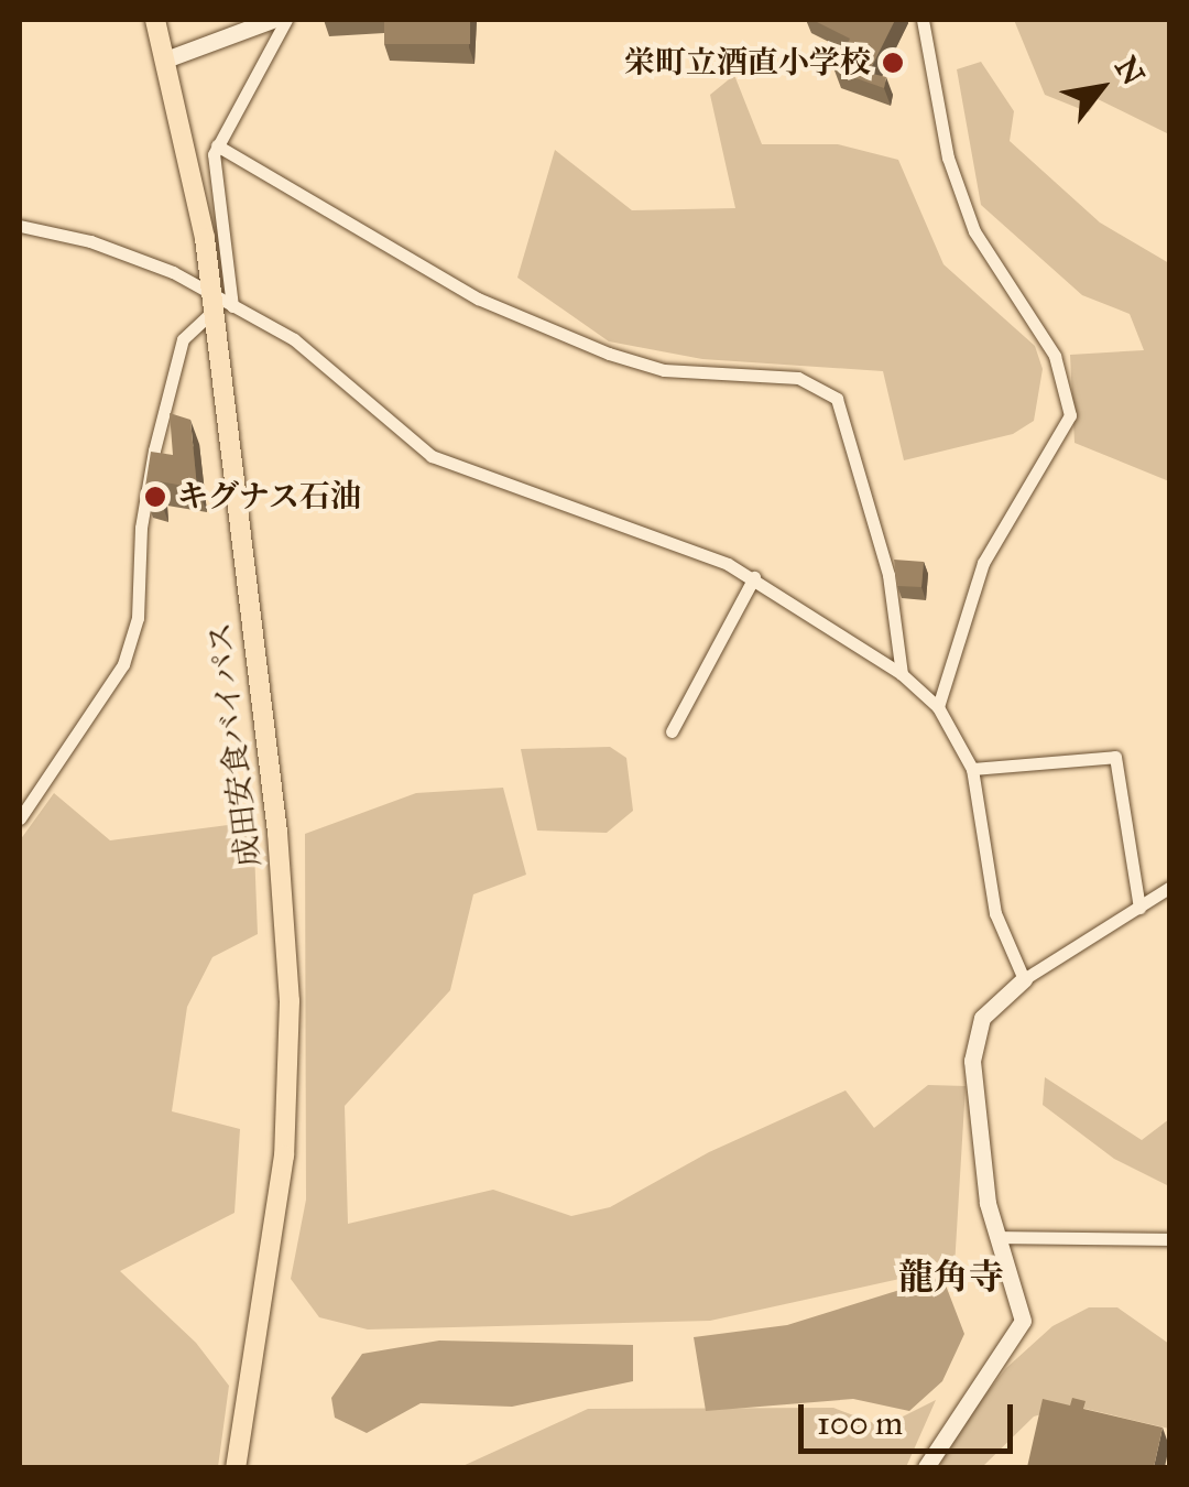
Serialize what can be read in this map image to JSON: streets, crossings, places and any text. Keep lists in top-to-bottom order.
{
  "streets": {
    "main road": ["成田安食バイパス"]
  },
  "districts": ["龍角寺"],
  "places": ["栄町立酒直小学校", "キグナス石油"],
  "scale_bar": "100 m",
  "north": "top right"
}
